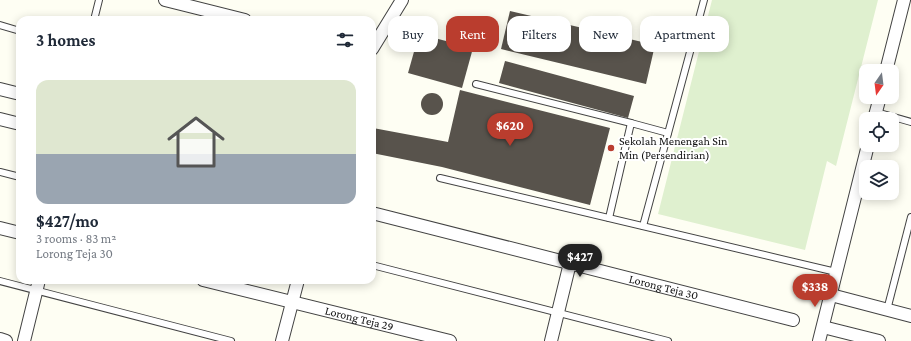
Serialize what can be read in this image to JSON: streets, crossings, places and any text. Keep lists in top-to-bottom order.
{
  "streets": {
    "street": ["Lorong Teja 30", "Lorong Teja 29"]
  },
  "places": ["Sekolah Menengah Sin Min (Persendirian)"],
  "north": "bottom",
  "page": {
    "chip": [
      "Buy",
      "Rent",
      "Filters",
      "New",
      "Apartment"
    ],
    "heading": "3 homes",
    "list": [
      {
        "name": "$427/mo",
        "note": "3 rooms · 83 m² · Lorong Teja 30"
      }
    ],
    "price": ["$620", "$427", "$338"]
  }
}
